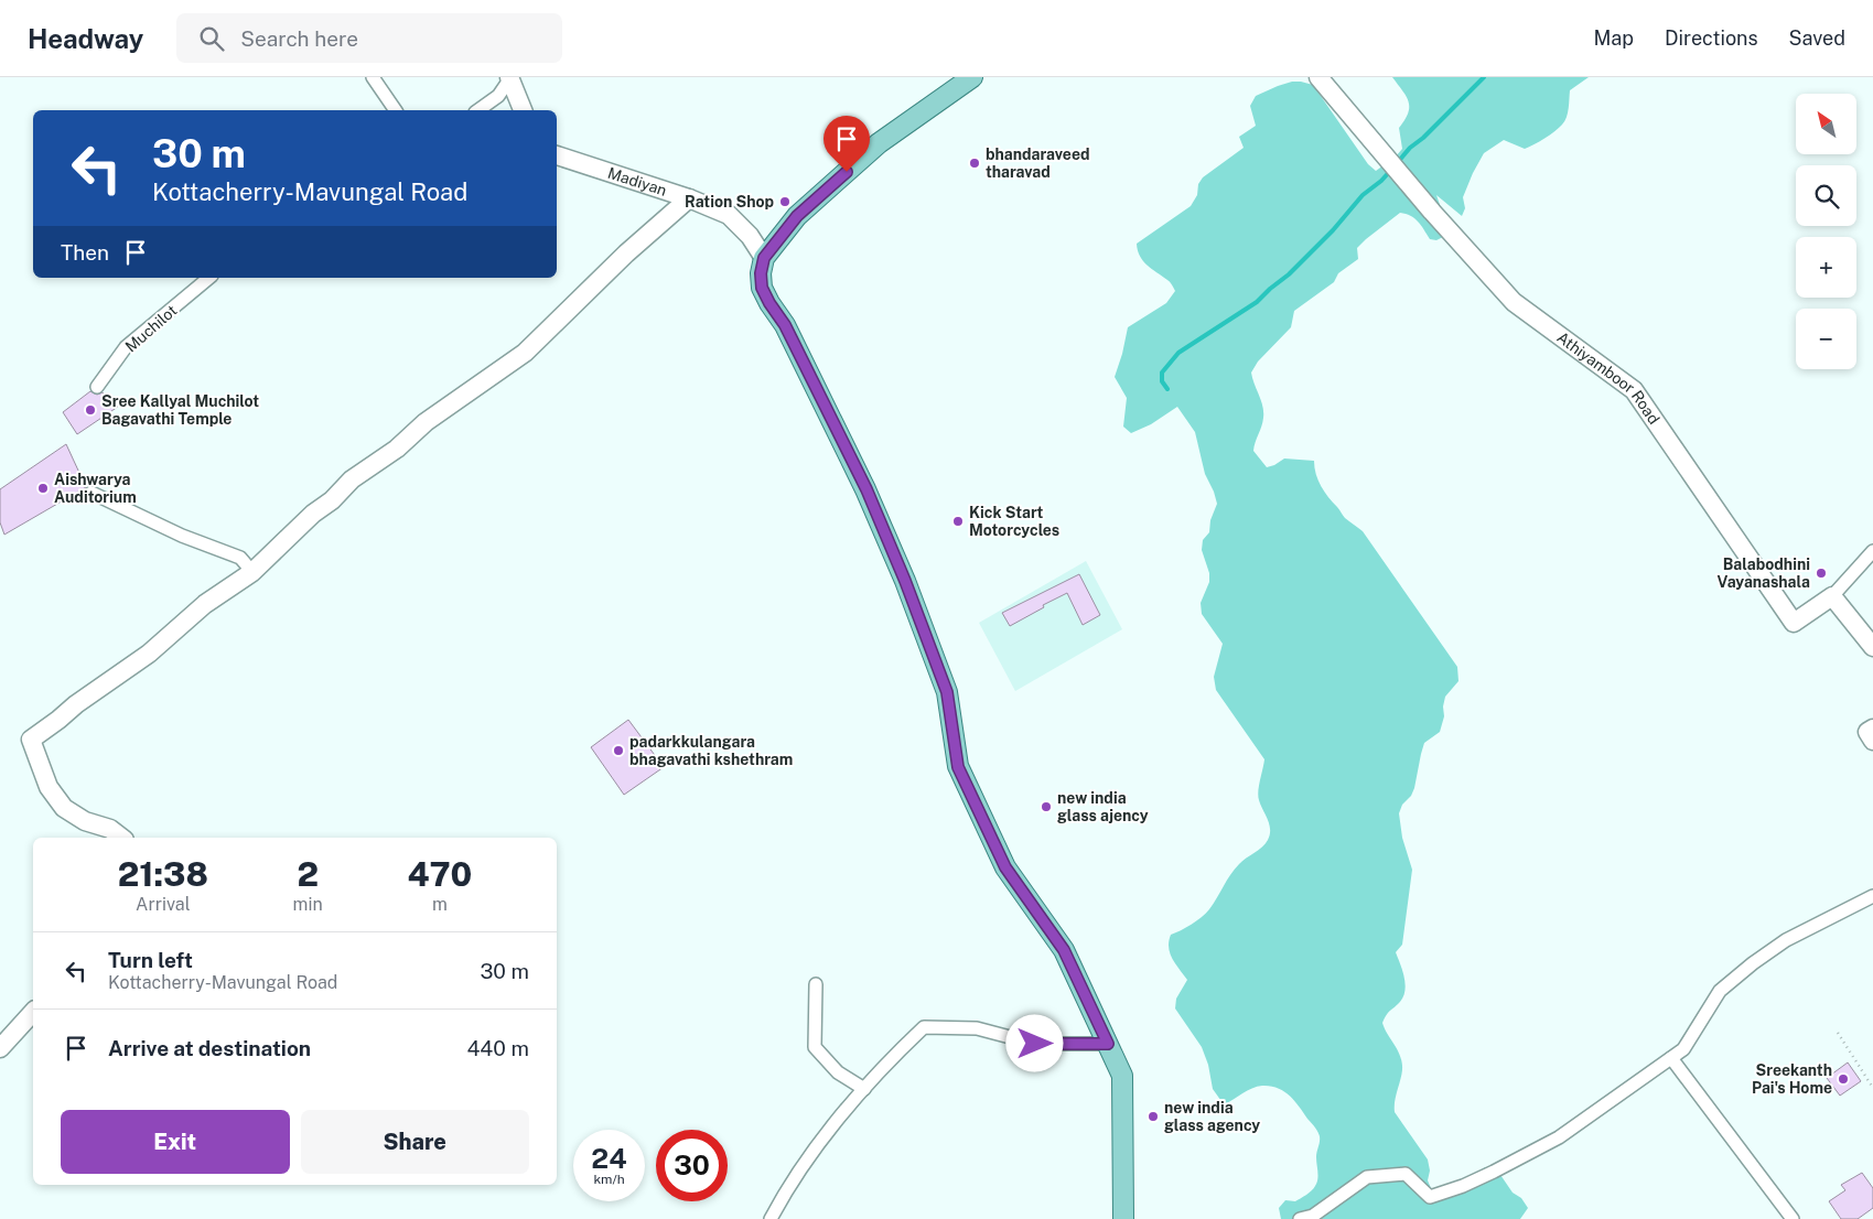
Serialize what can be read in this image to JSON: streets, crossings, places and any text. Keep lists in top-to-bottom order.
{
  "streets": {
    "street": ["Madiyan", "Muchilot", "Athiyamboor Road"]
  },
  "places": [
    "bhandaraveed tharavad",
    "Ration Shop",
    "Sree Kallyal Muchilot Bagavathi Temple",
    "Aishwarya Auditorium",
    "Kick Start Motorcycles",
    "Balabodhini Vayanashala",
    "padarkkulangara bhagavathi kshethram",
    "new india glass ajency",
    "Sreekanth Pai's Home",
    "new india glass agency"
  ],
  "north": "top left",
  "page": {
    "header": "Headway",
    "search": "Search here",
    "nav": ["Map", "Directions", "Saved"],
    "map_buttons": ["+", "−"],
    "turn": ["30 m", "Kottacherry-Mavungal Road"],
    "then": "Then",
    "eta": [
      "21:38",
      "Arrival",
      "2",
      "min",
      "470",
      "m"
    ],
    "list": [
      {
        "name": "Turn left",
        "note": "Kottacherry-Mavungal Road",
        "value": "30 m"
      },
      {
        "name": "Arrive at destination",
        "value": "440 m"
      }
    ],
    "buttons": ["Exit", "Share"],
    "speed": "24 km/h",
    "limit": "30"
  }
}
